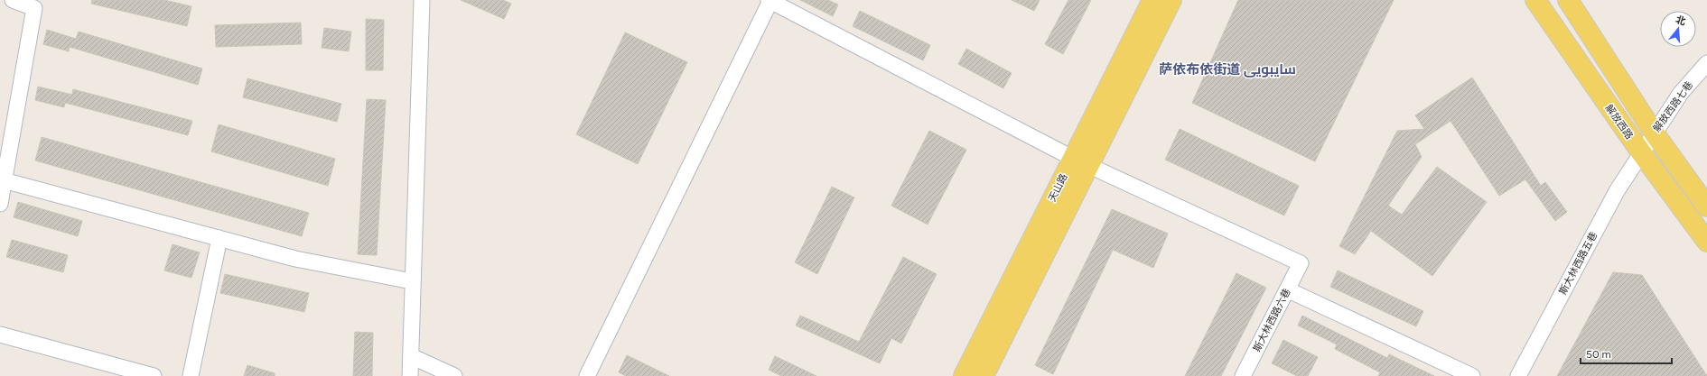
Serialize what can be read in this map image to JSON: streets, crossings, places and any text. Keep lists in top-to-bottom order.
{
  "streets": {
    "main road": ["解放西路", "天山路"],
    "street": ["解放西路七巷", "斯大林西路五巷", "斯大林西路六巷"]
  },
  "crossings": [
    ["解放西路七巷", "解放西路"],
    ["解放西路七巷", "斯大林西路五巷"],
    ["解放西路", "斯大林西路五巷"],
    ["天山路", "斯大林西路六巷"]
  ],
  "districts": ["萨依布依街道 سايبويى"],
  "scale_bar": "50 m",
  "north": "top"
}
